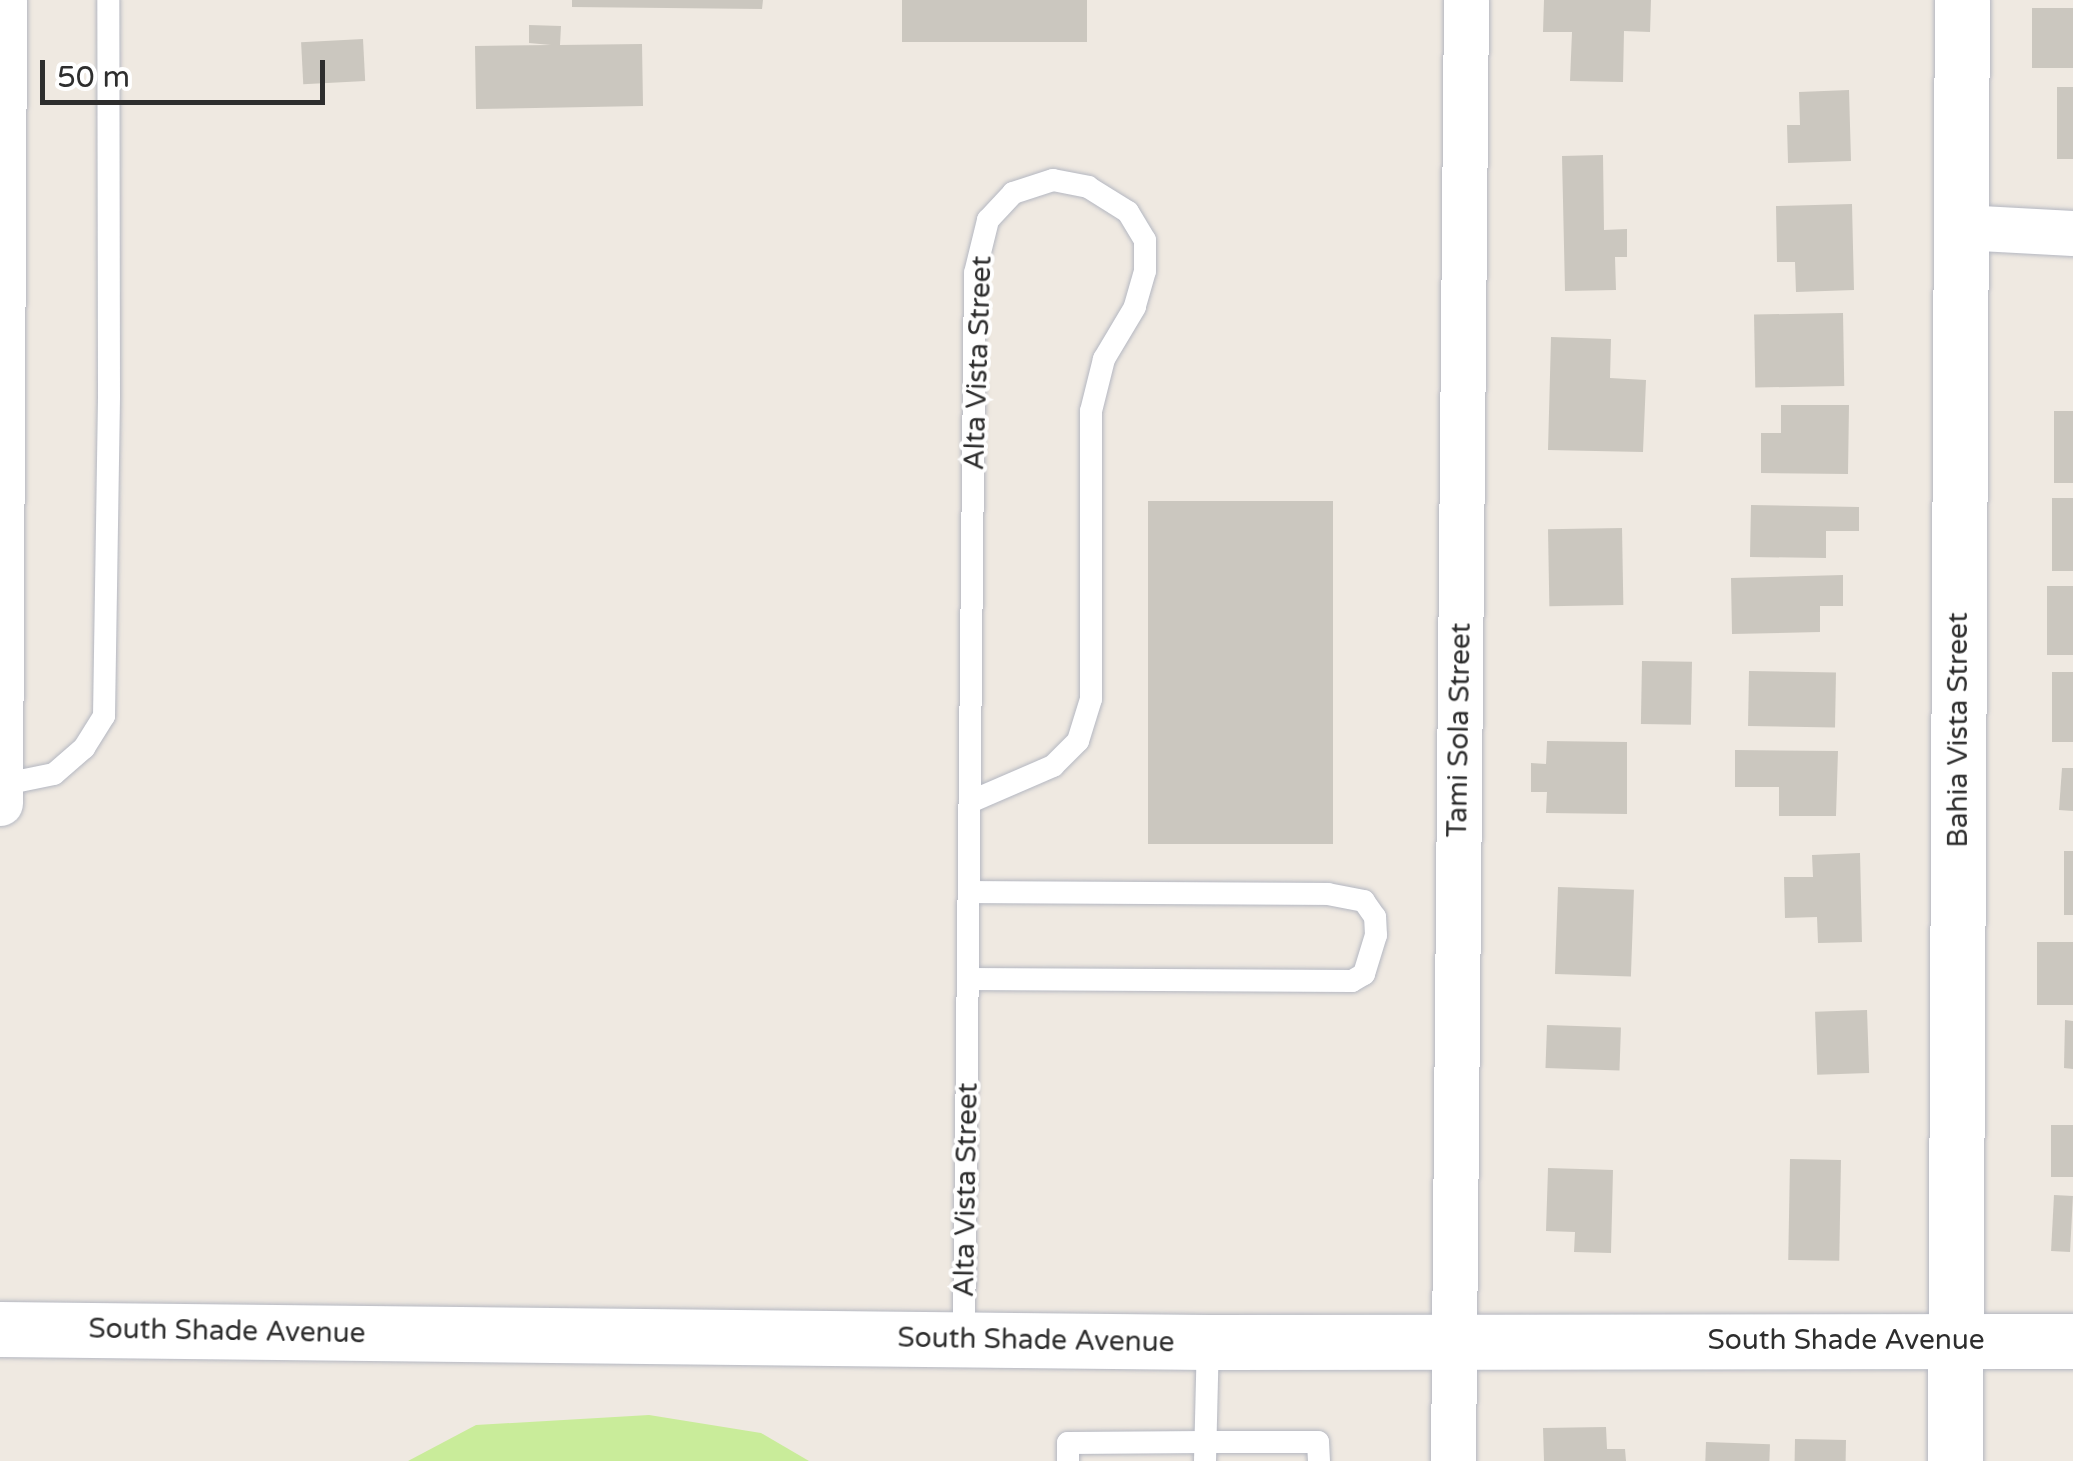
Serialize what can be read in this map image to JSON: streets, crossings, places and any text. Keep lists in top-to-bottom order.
{
  "streets": {
    "street": ["Tami Sola Street", "Bahia Vista Street", "South Shade Avenue"],
    "lane": ["Alta Vista Street"]
  },
  "crossings": [
    ["Alta Vista Street", "South Shade Avenue"],
    ["Tami Sola Street", "South Shade Avenue"],
    ["Bahia Vista Street", "South Shade Avenue"]
  ],
  "scale_bar": "50 m"
}
